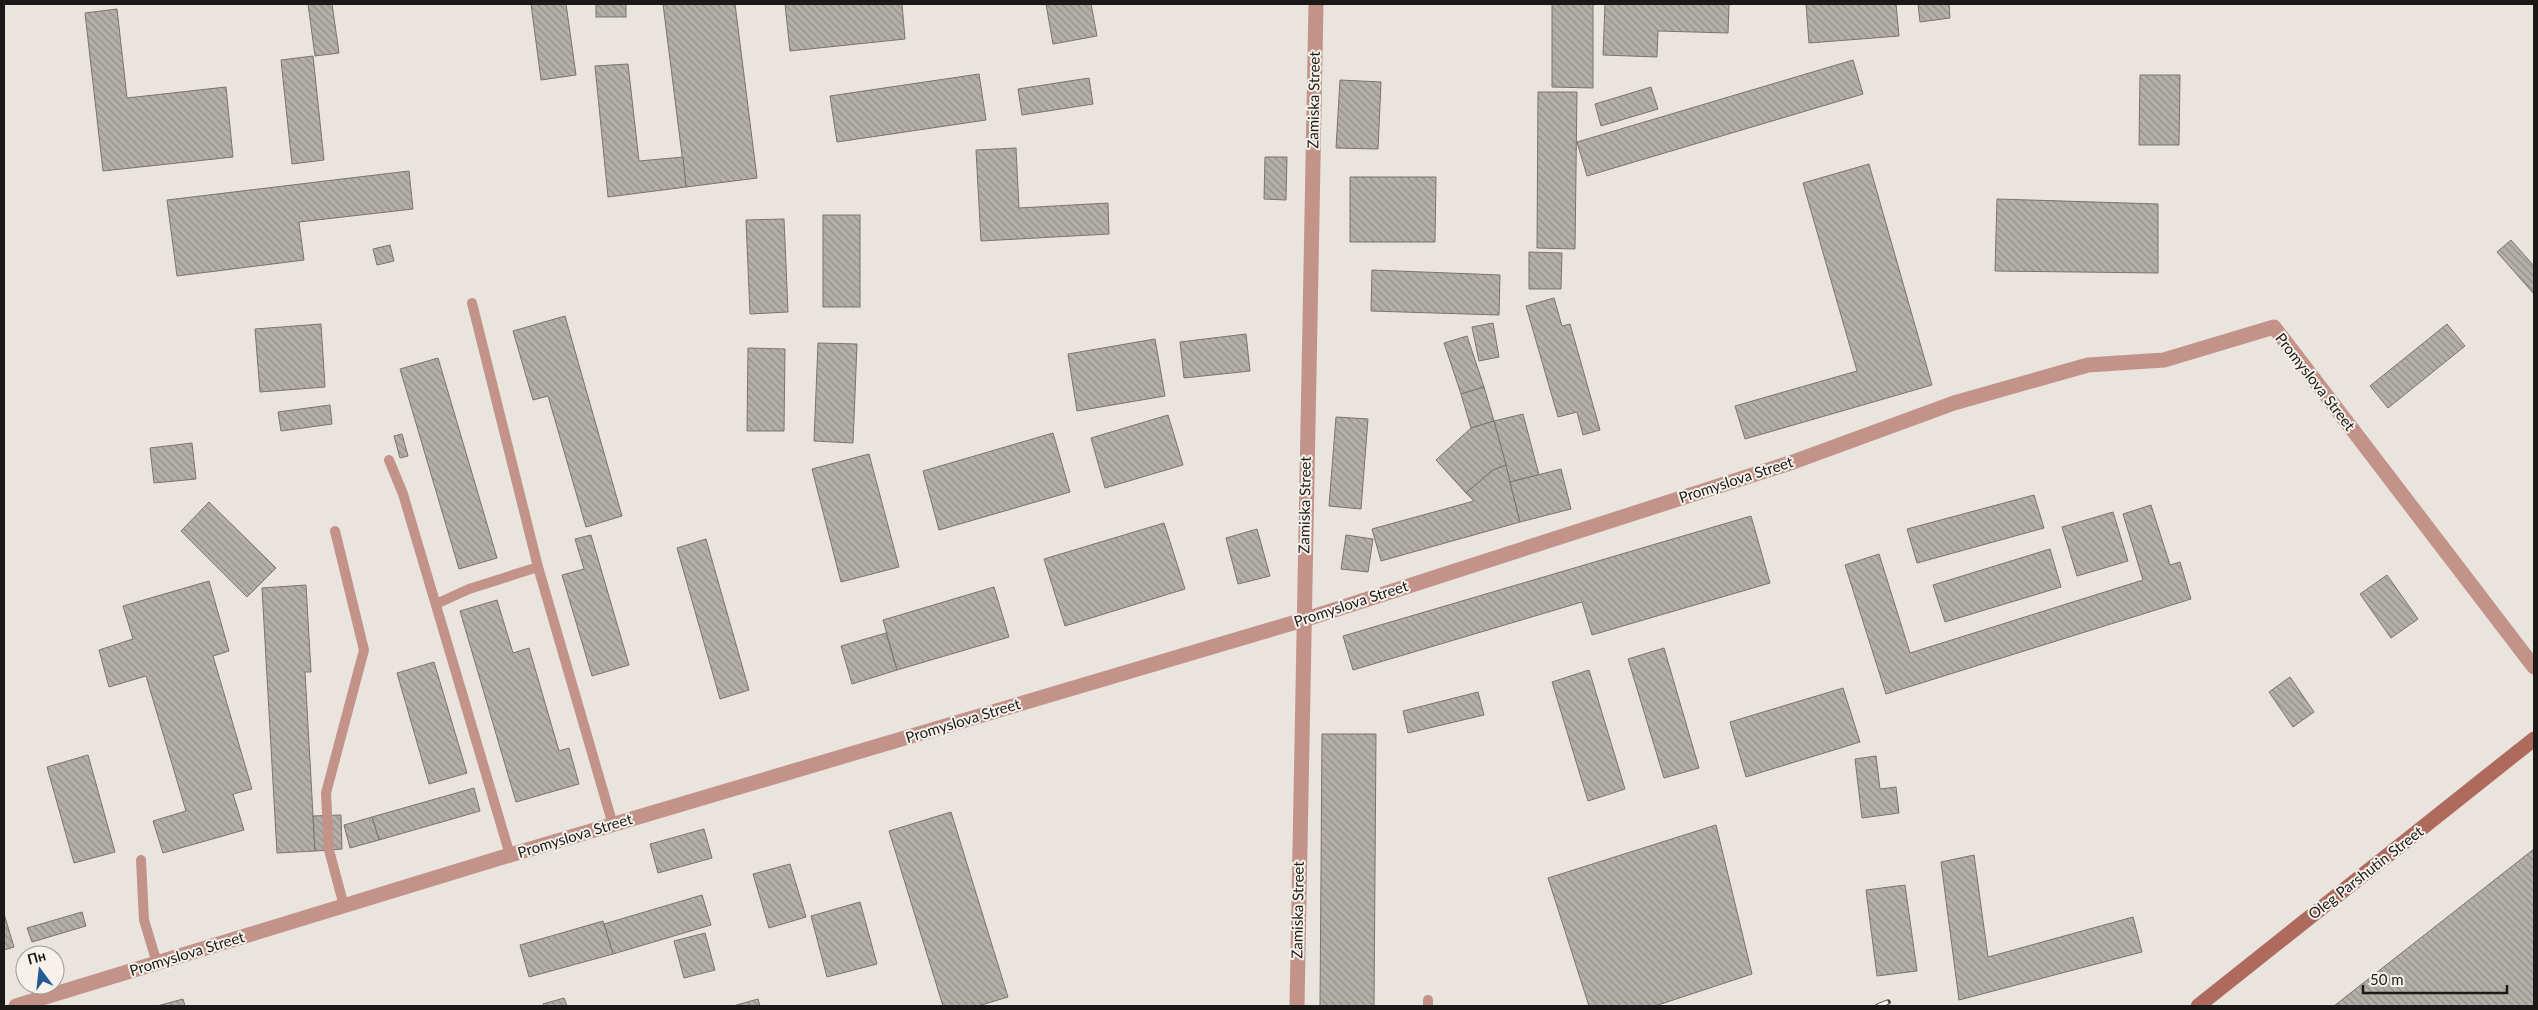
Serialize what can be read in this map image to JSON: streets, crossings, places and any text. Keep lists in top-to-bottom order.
{
  "streets": {
    "street": ["Zamiska Street", "Promyslova Street", "Oleg Parshutin Street"]
  },
  "crossings": [
    ["Zamiska Street", "Promyslova Street"]
  ],
  "scale_bar": "50 m",
  "north": "top"
}
